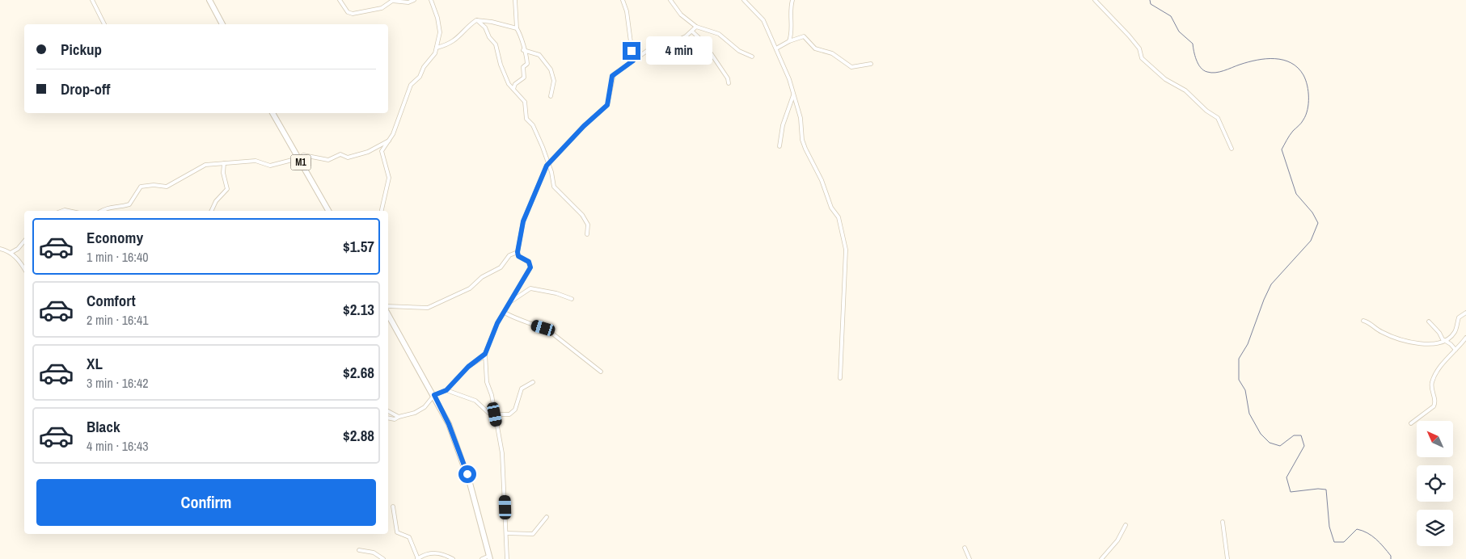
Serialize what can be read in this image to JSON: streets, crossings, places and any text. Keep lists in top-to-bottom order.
{
  "streets": {
    "highway": ["M1"]
  },
  "north": "top left",
  "page": {
    "banner": ["Pickup", "Drop-off"],
    "bubble": "4 min",
    "list": [
      {
        "name": "Economy",
        "note": "1 min · 16:40",
        "value": "$1.57"
      },
      {
        "name": "Comfort",
        "note": "2 min · 16:41",
        "value": "$2.13"
      },
      {
        "name": "XL",
        "note": "3 min · 16:42",
        "value": "$2.68"
      },
      {
        "name": "Black",
        "note": "4 min · 16:43",
        "value": "$2.88"
      }
    ],
    "buttons": "Confirm"
  }
}
